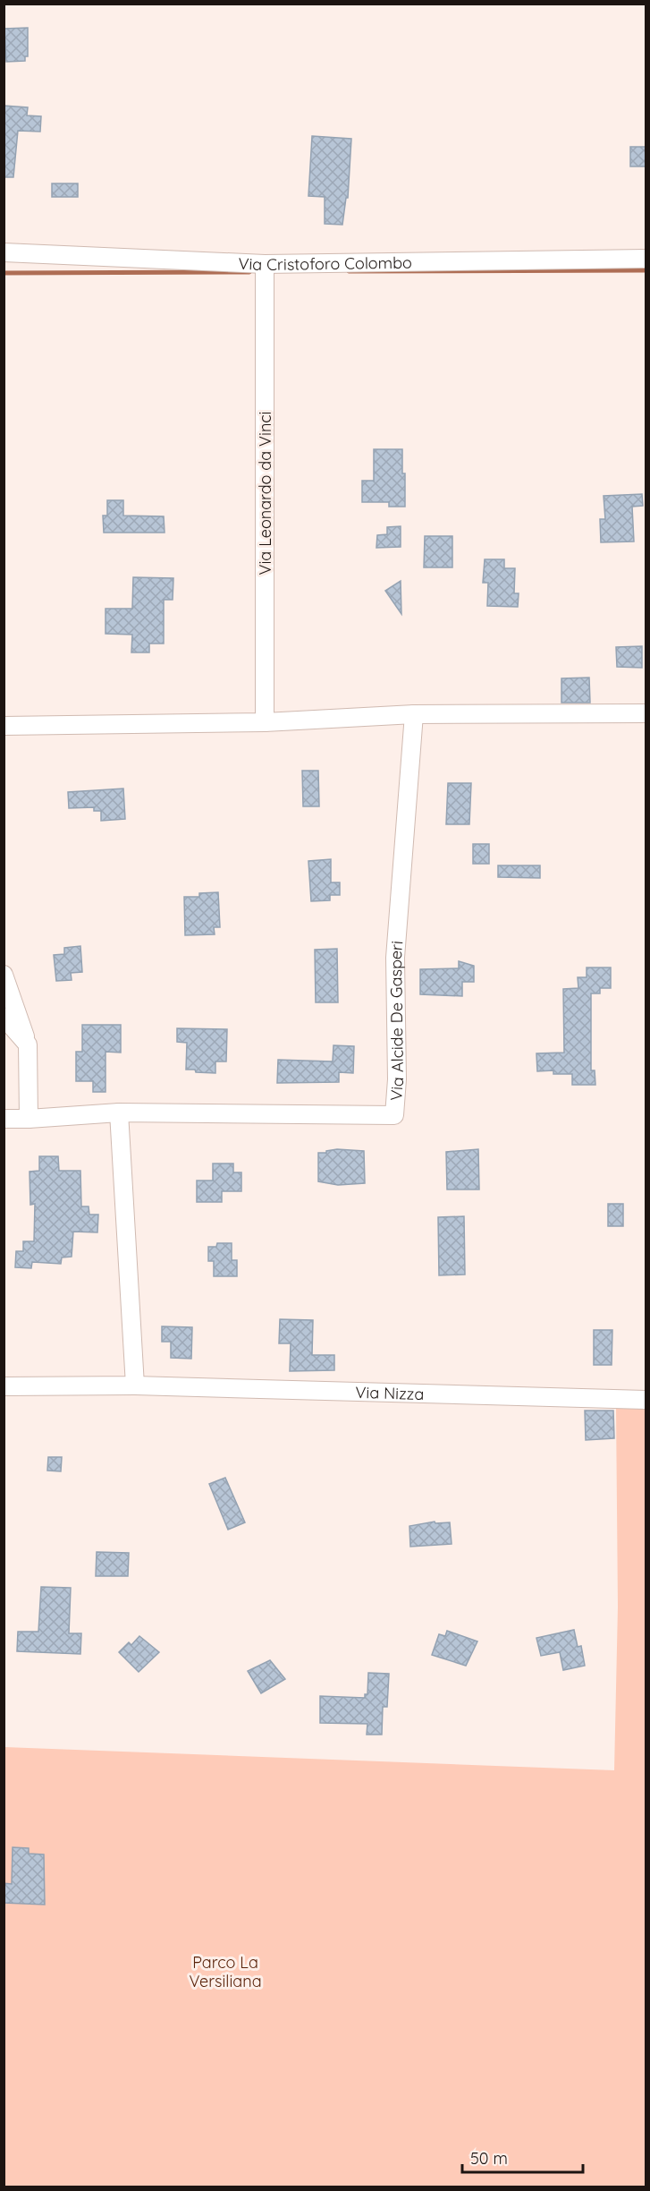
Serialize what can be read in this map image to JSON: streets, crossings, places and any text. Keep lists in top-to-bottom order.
{
  "streets": {
    "street": [
      "Via Cristoforo Colombo",
      "Via Leonardo da Vinci",
      "Via Alcide De Gasperi",
      "Via Nizza"
    ]
  },
  "crossings": [
    ["Via Cristoforo Colombo", "Via Leonardo da Vinci"]
  ],
  "parks": ["Parco La Versiliana"],
  "scale_bar": "50 m"
}
